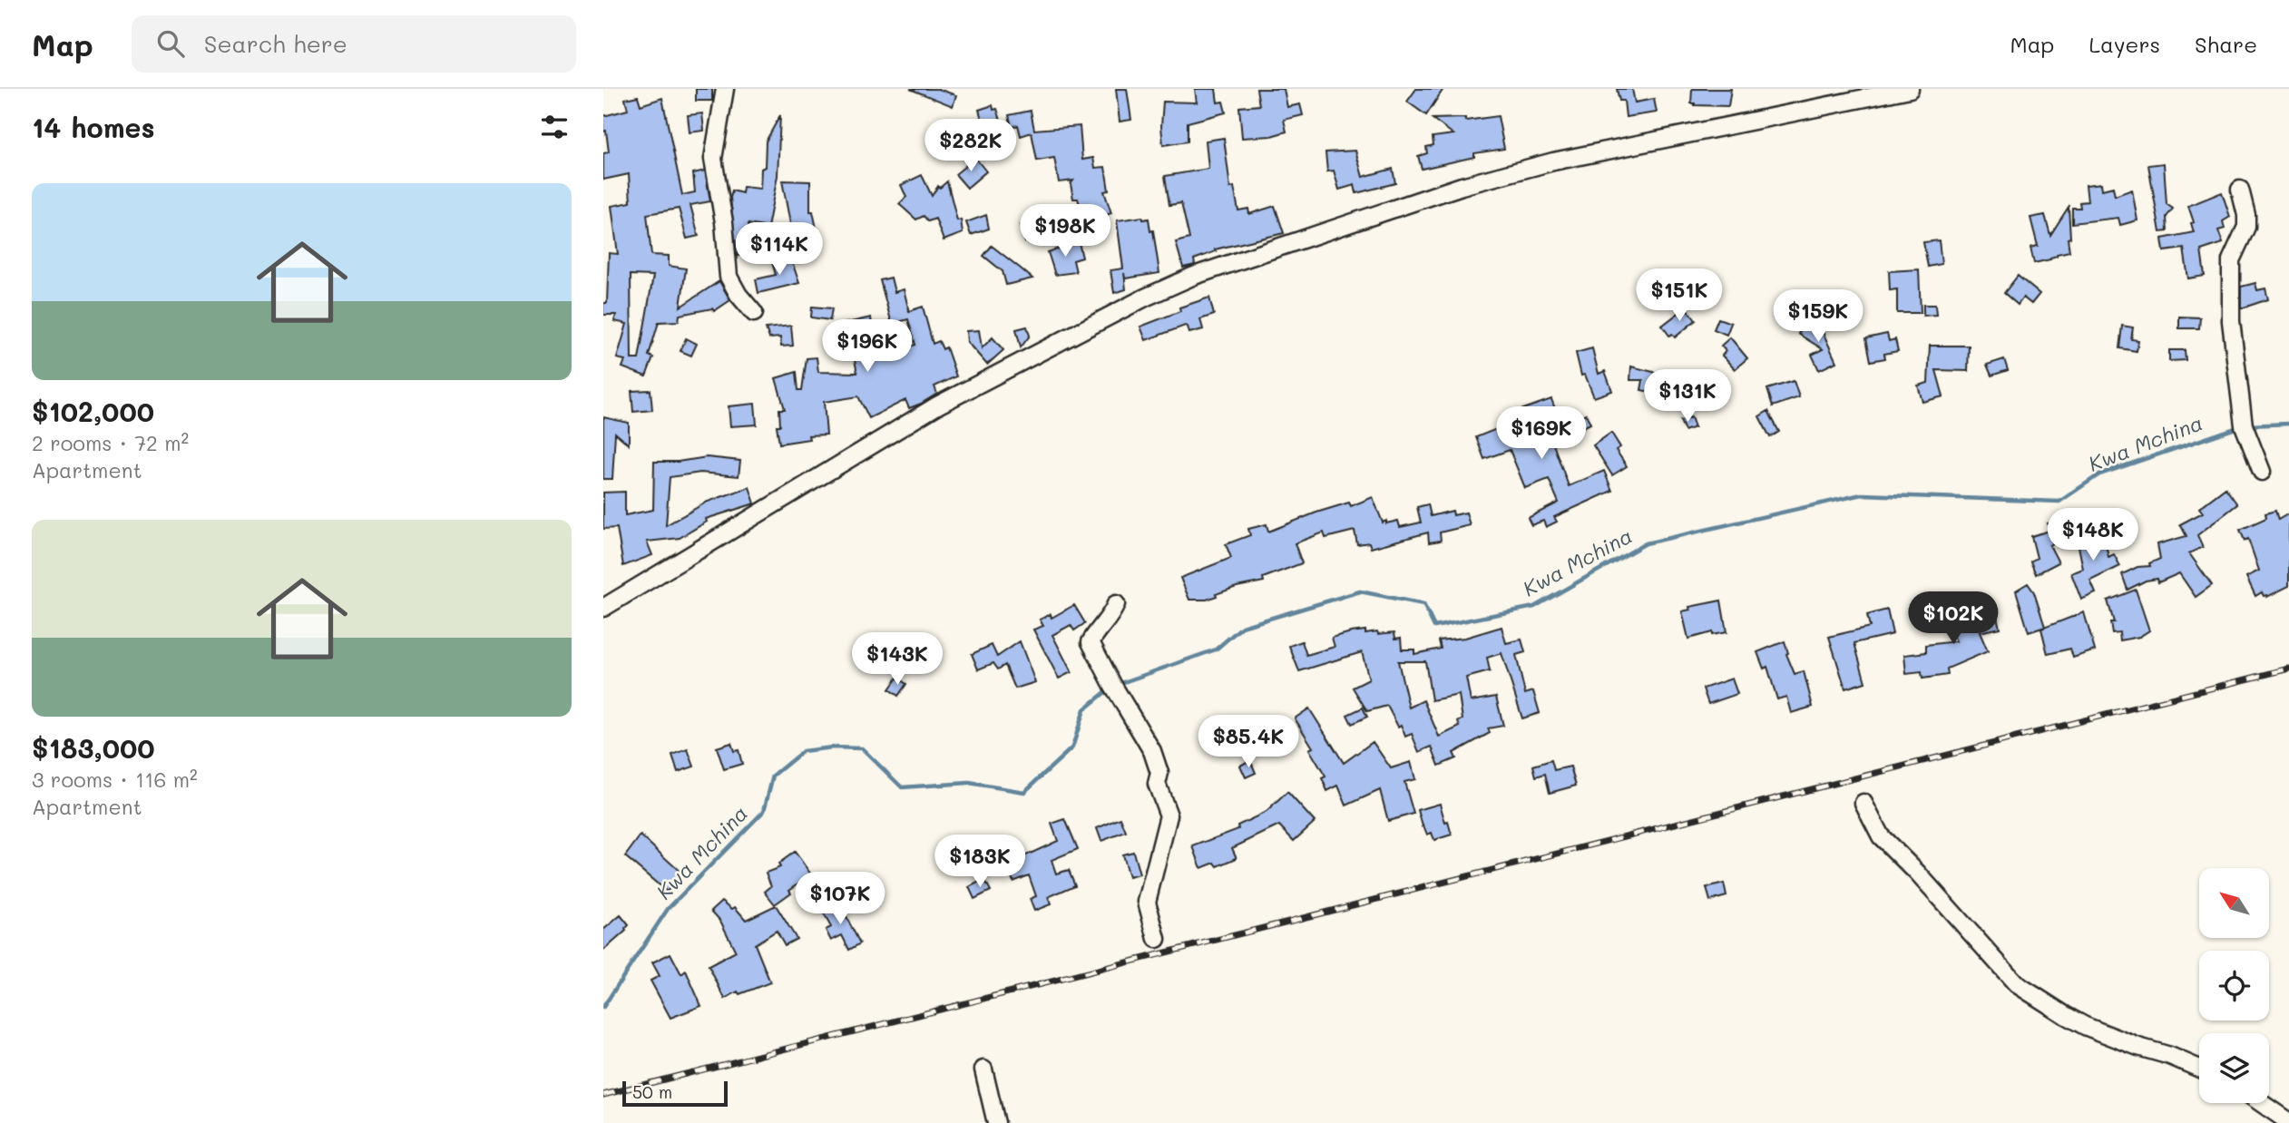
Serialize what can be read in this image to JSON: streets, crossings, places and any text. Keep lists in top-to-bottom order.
{
  "water": ["Kwa Mchina"],
  "scale_bar": "50 m",
  "north": "top left",
  "page": {
    "header": "Map",
    "search": "Search here",
    "nav": ["Map", "Layers", "Share"],
    "heading": "14 homes",
    "price": [
      "$282K",
      "$198K",
      "$114K",
      "$151K",
      "$159K",
      "$196K",
      "$131K",
      "$169K",
      "$148K",
      "$102K",
      "$143K",
      "$85.4K",
      "$183K",
      "$107K"
    ],
    "list": [
      {
        "name": "$102,000",
        "note": "2 rooms · 72 m² · Apartment"
      },
      {
        "name": "$183,000",
        "note": "3 rooms · 116 m² · Apartment"
      }
    ],
    "scale": "50 m"
  }
}
